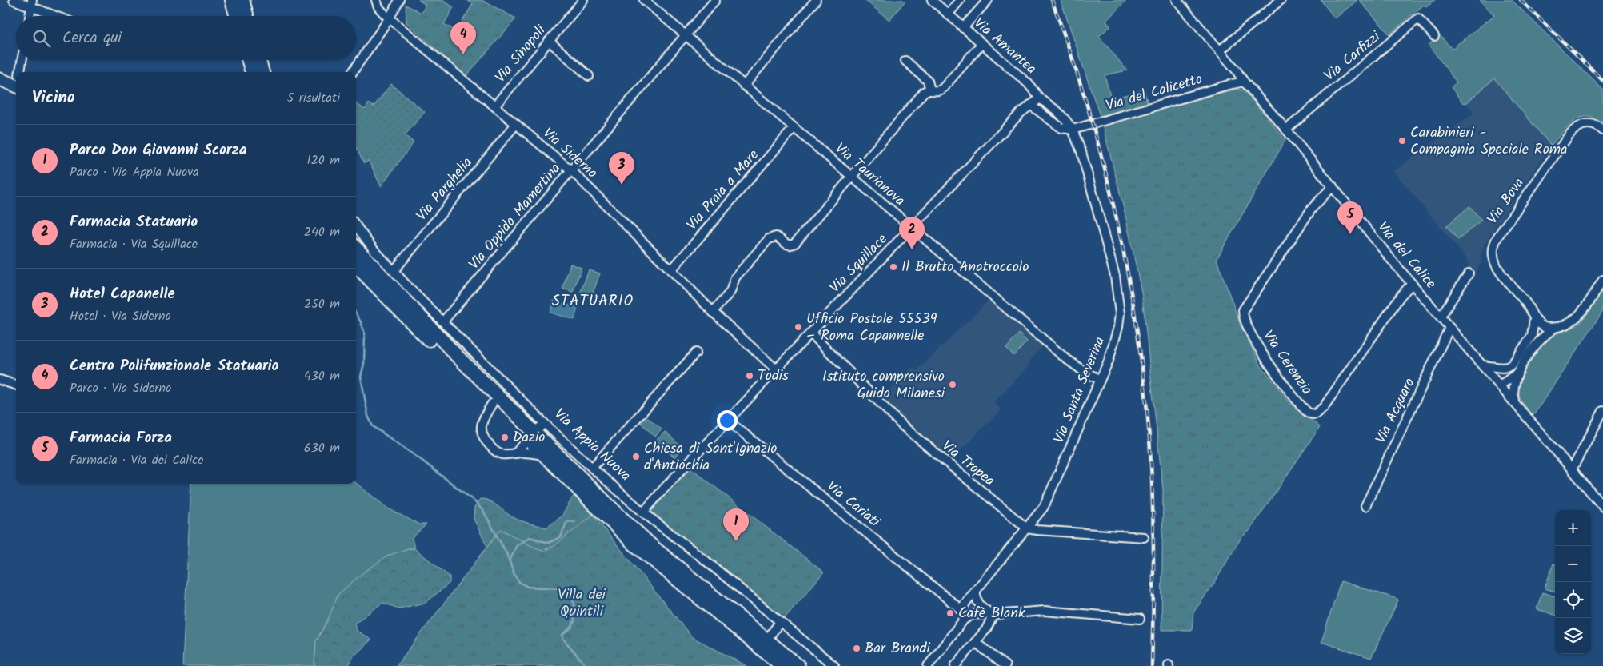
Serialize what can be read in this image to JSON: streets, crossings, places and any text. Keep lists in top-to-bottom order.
{
  "streets": {
    "street": [
      "Via Amantea",
      "Via Sinopoli",
      "Via Carfizzi",
      "Via del Calicetto",
      "Via Siderno",
      "Via Taurianova",
      "Via Parghelia",
      "Via Praia a Mare",
      "Via Bova",
      "Via Oppido Mamertina",
      "Via del Calice",
      "Via Squillace",
      "Via Cerenzia",
      "Via Santa Severina",
      "Via Acquaro",
      "Via Appia Nuova",
      "Via Tropea",
      "Via Cariati"
    ]
  },
  "crossings": [
    ["Via Amantea", "Via del Calicetto"],
    ["Via Amantea", "Via Squillace"],
    ["Via Amantea", "Via Santa Severina"],
    ["Via Sinopoli", "Via Siderno"],
    ["Via Carfizzi", "Via del Calice"],
    ["Via del Calicetto", "Via del Calice"],
    ["Via del Calicetto", "Via Santa Severina"],
    ["Via Siderno", "Via Parghelia"],
    ["Via Siderno", "Via Praia a Mare"],
    ["Via Siderno", "Via Oppido Mamertina"],
    ["Via Siderno", "Via Squillace"],
    ["Via Taurianova", "Via Praia a Mare"],
    ["Via Taurianova", "Via Oppido Mamertina"],
    ["Via Taurianova", "Via Squillace"],
    ["Via Taurianova", "Via Santa Severina"],
    ["Via Parghelia", "Via Appia Nuova"],
    ["Via Oppido Mamertina", "Via Appia Nuova"],
    ["Via del Calice", "Via Cerenzia"],
    ["Via del Calice", "Via Acquaro"],
    ["Via Squillace", "Via Appia Nuova"],
    ["Via Squillace", "Via Tropea"],
    ["Via Squillace", "Via Cariati"],
    ["Via Santa Severina", "Via Tropea"],
    ["Via Santa Severina", "Via Cariati"]
  ],
  "districts": ["STATUARIO"],
  "parks": ["Villa dei Quintili"],
  "places": [
    "Carabinieri - Compagnia Speciale Roma",
    "Il Brutto Anatroccolo",
    "Ufficio Postale 55539 – Roma Capannelle",
    "Todis",
    "Istituto comprensivo Guido Milanesi",
    "Dazio",
    "Chiesa di Sant'Ignazio d'Antiochia",
    "Cafè Blank",
    "Bar Brandi"
  ],
  "page": {
    "search": "Cerca qui",
    "pins": [
      "4",
      "3",
      "5",
      "2",
      "1"
    ],
    "heading": ["Vicino", "5 risultati"],
    "list": [
      {
        "mark": "1",
        "name": "Parco Don Giovanni Scorza",
        "note": "Parco · Via Appia Nuova",
        "value": "120 m"
      },
      {
        "mark": "2",
        "name": "Farmacia Statuario",
        "note": "Farmacia · Via Squillace",
        "value": "240 m"
      },
      {
        "mark": "3",
        "name": "Hotel Capanelle",
        "note": "Hotel · Via Siderno",
        "value": "250 m"
      },
      {
        "mark": "4",
        "name": "Centro Polifunzionale Statuario",
        "note": "Parco · Via Siderno",
        "value": "430 m"
      },
      {
        "mark": "5",
        "name": "Farmacia Forza",
        "note": "Farmacia · Via del Calice",
        "value": "630 m"
      }
    ],
    "map_buttons": ["+", "−"]
  }
}
